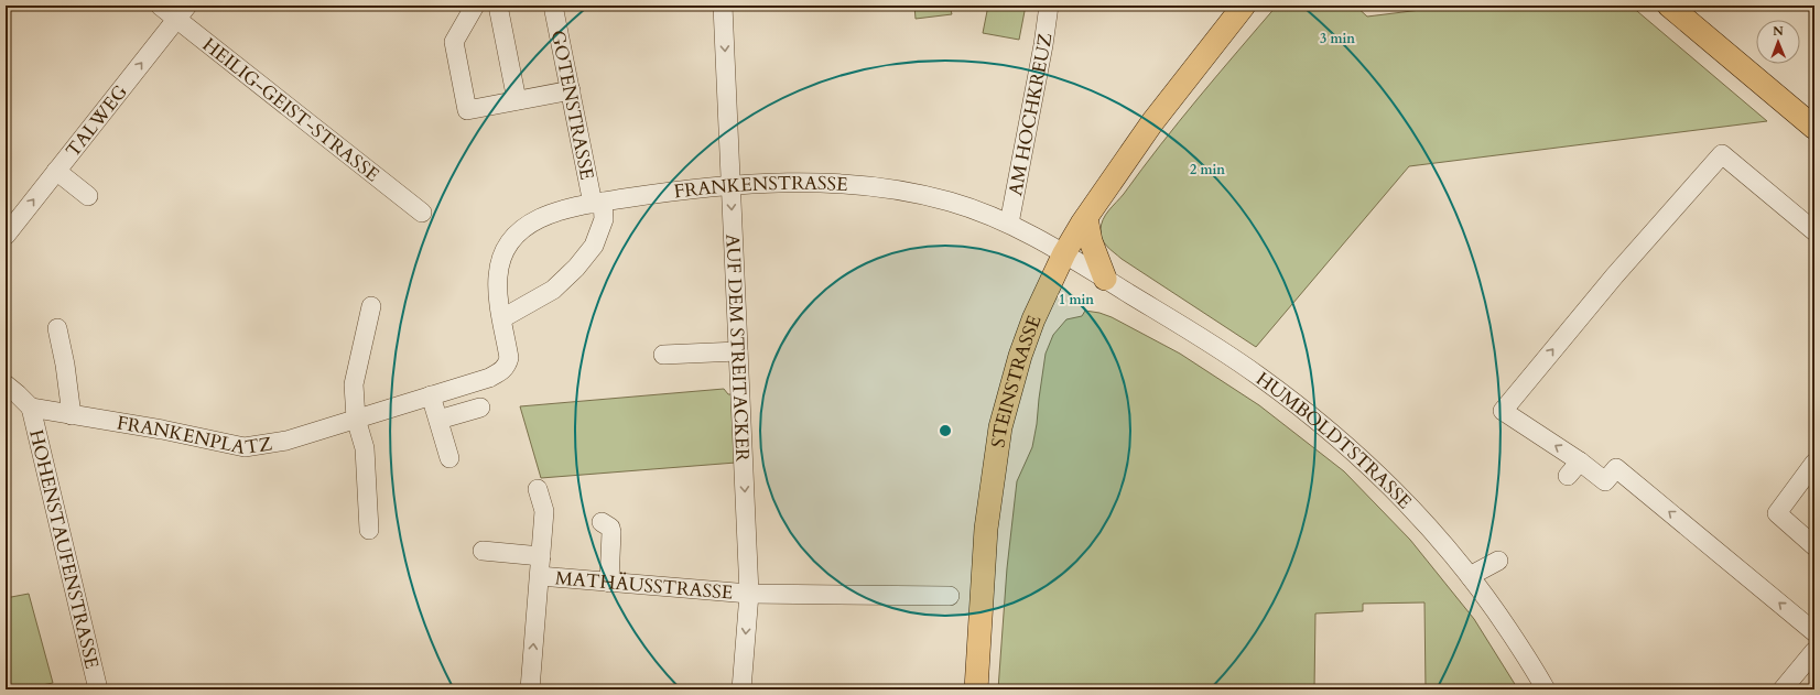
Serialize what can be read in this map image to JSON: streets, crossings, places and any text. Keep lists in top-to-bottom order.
{
  "streets": {
    "main road": ["STEINSTRASSE"],
    "street": [
      "GOTENSTRASSE",
      "HEILIG-GEIST-STRASSE",
      "AM HOCHKREUZ",
      "TALWEG",
      "FRANKENSTRASSE",
      "AUF DEM STREITACKER",
      "FRANKENPLATZ",
      "HUMBOLDTSTRASSE",
      "HOHENSTAUFENSTRASSE",
      "MATHÄUSSTRASSE"
    ]
  },
  "crossings": [
    ["GOTENSTRASSE", "FRANKENSTRASSE"],
    ["GOTENSTRASSE", "FRANKENPLATZ"],
    ["HEILIG-GEIST-STRASSE", "TALWEG"],
    ["AM HOCHKREUZ", "FRANKENSTRASSE"],
    ["FRANKENSTRASSE", "AUF DEM STREITACKER"],
    ["FRANKENSTRASSE", "STEINSTRASSE"],
    ["FRANKENSTRASSE", "FRANKENPLATZ"],
    ["FRANKENSTRASSE", "HUMBOLDTSTRASSE"],
    ["AUF DEM STREITACKER", "MATHÄUSSTRASSE"],
    ["STEINSTRASSE", "HUMBOLDTSTRASSE"],
    ["FRANKENPLATZ", "HOHENSTAUFENSTRASSE"]
  ],
  "one_way": ["TALWEG", "AUF DEM STREITACKER"],
  "north": "top",
  "rings": ["3 min", "2 min", "1 min"]
}
